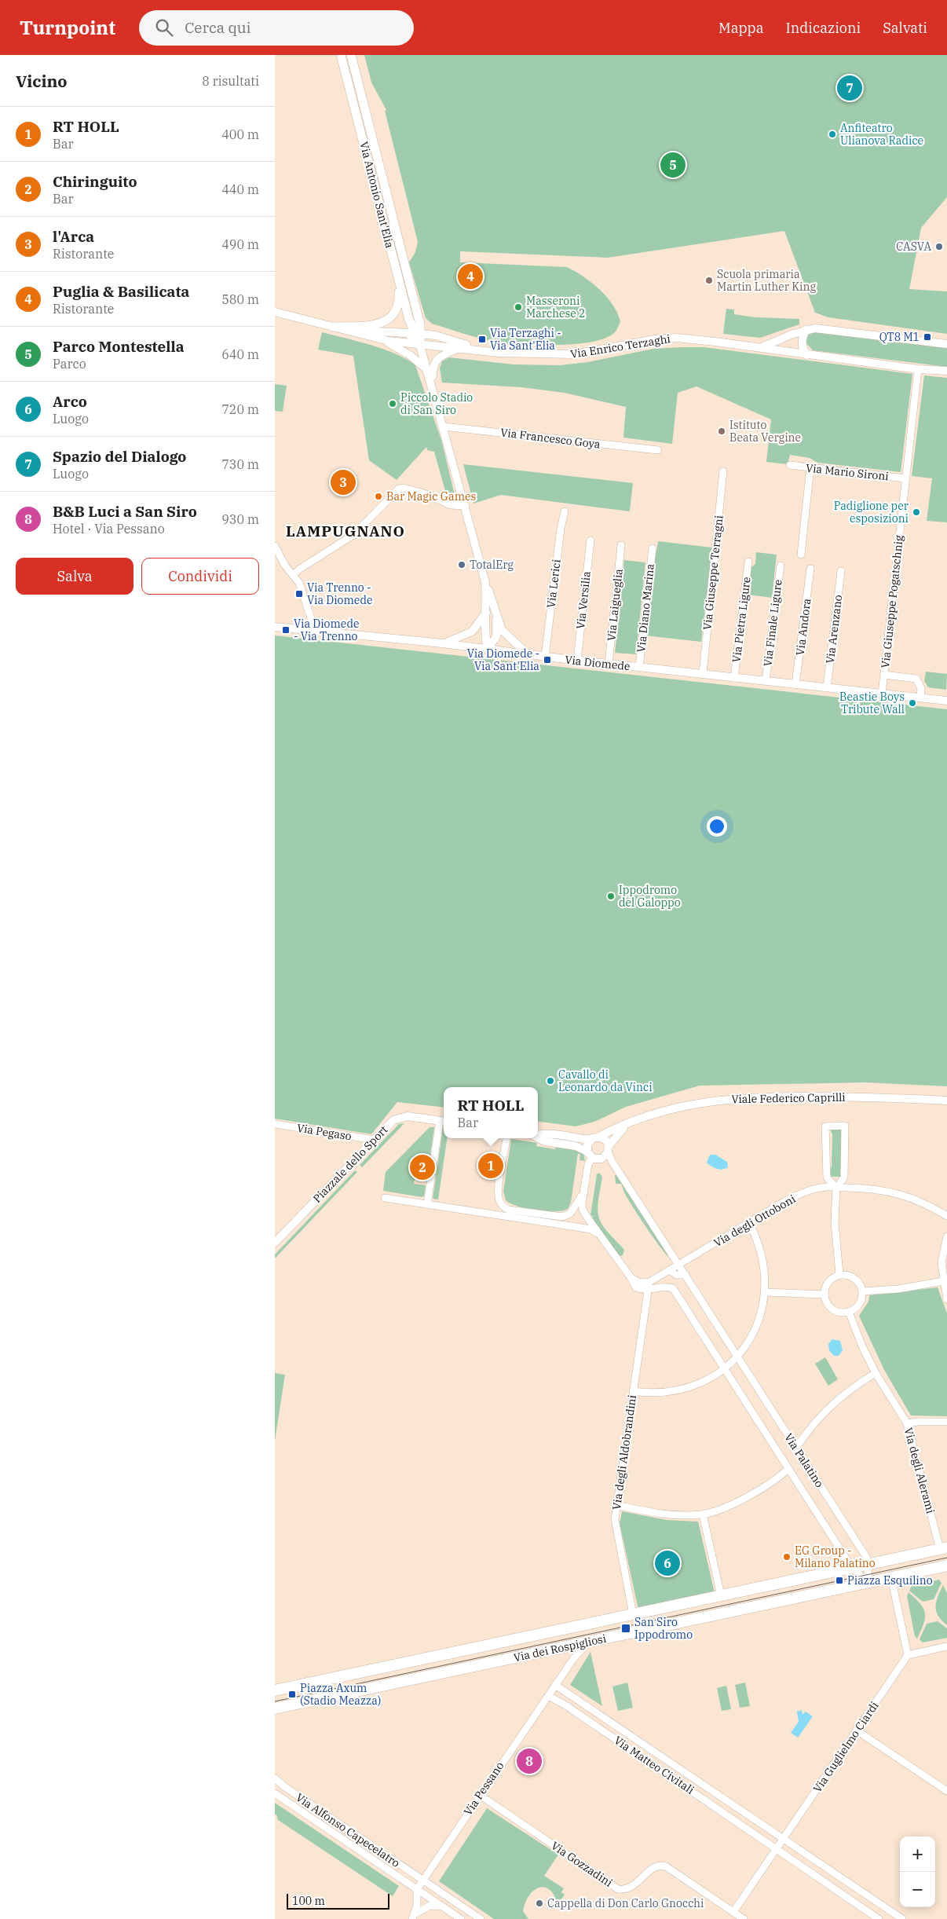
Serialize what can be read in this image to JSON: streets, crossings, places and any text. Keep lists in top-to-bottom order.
{
  "streets": {
    "main road": ["Via Antonio Sant'Elia", "Via dei Rospigliosi"],
    "street": [
      "Via Enrico Terzaghi",
      "Via Francesco Goya",
      "Via Mario Sironi",
      "Via Giuseppe Terragni",
      "Via Lerici",
      "Via Versilia",
      "Via Giuseppe Pogatschnig",
      "Via Laigueglia",
      "Via Diano Marina",
      "Via Pietra Ligure",
      "Via Finale Ligure",
      "Via Andora",
      "Via Arenzano",
      "Via Diomede",
      "Viale Federico Caprilli",
      "Via Pegaso",
      "Piazzale dello Sport",
      "Via degli Ottoboni",
      "Via degli Aldobrandini",
      "Via Palatino",
      "Via degli Alerami",
      "Via Guglielmo Ciardi",
      "Via Matteo Civitali",
      "Via Pessano",
      "Via Alfonso Capecelatro",
      "Via Gozzadini"
    ]
  },
  "crossings": [
    ["Via Antonio Sant'Elia", "Via Enrico Terzaghi"],
    ["Via Antonio Sant'Elia", "Via Francesco Goya"],
    ["Via Antonio Sant'Elia", "Via Diomede"],
    ["Via Enrico Terzaghi", "Via Giuseppe Pogatschnig"],
    ["Via Mario Sironi", "Via Giuseppe Pogatschnig"],
    ["Via Giuseppe Terragni", "Via Diomede"],
    ["Via Lerici", "Via Diomede"],
    ["Via Versilia", "Via Diomede"],
    ["Via Giuseppe Pogatschnig", "Via Diomede"],
    ["Via Laigueglia", "Via Diomede"],
    ["Via Diano Marina", "Via Diomede"],
    ["Via Pietra Ligure", "Via Diomede"],
    ["Via Finale Ligure", "Via Diomede"],
    ["Via Andora", "Via Diomede"],
    ["Via Arenzano", "Via Diomede"],
    ["Via Pegaso", "Piazzale dello Sport"],
    ["Via degli Ottoboni", "Via Palatino"],
    ["Via degli Aldobrandini", "Via Palatino"],
    ["Via degli Aldobrandini", "Via dei Rospigliosi"],
    ["Via Palatino", "Via dei Rospigliosi"],
    ["Via degli Alerami", "Via dei Rospigliosi"],
    ["Via dei Rospigliosi", "Via Pessano"],
    ["Via Guglielmo Ciardi", "Via Matteo Civitali"],
    ["Via Matteo Civitali", "Via Pessano"],
    ["Via Pessano", "Via Alfonso Capecelatro"],
    ["Via Pessano", "Via Gozzadini"]
  ],
  "districts": ["LAMPUGNANO"],
  "places": {
    "other": [
      "Anfiteatro Ulianova Radice",
      "CASVA",
      "Scuola primaria Martin Luther King",
      "Masseroni Marchese 2",
      "Piccolo Stadio di San Siro",
      "Istituto Beata Vergine",
      "Bar Magic Games",
      "Padiglione per esposizioni",
      "TotalErg",
      "Beastie Boys Tribute Wall",
      "Ippodromo del Galoppo",
      "Cavallo di Leonardo da Vinci",
      "EG Group - Milano Palatino",
      "Cappella di Don Carlo Gnocchi"
    ],
    "transit": [
      "QT8 M1",
      "Via Terzaghi - Via Sant'Elia",
      "Via Trenno - Via Diomede",
      "Via Diomede - Via Trenno",
      "Via Diomede - Via Sant'Elia",
      "Piazza Esquilino",
      "San Siro Ippodromo",
      "Piazza Axum (Stadio Meazza)"
    ]
  },
  "scale_bar": "100 m",
  "page": {
    "header": "Turnpoint",
    "search": "Cerca qui",
    "nav": ["Mappa", "Indicazioni", "Salvati"],
    "heading": ["Vicino", "8 risultati"],
    "pins": [
      "7",
      "5",
      "4",
      "3",
      "1",
      "2",
      "6",
      "8"
    ],
    "list": [
      {
        "mark": "1",
        "name": "RT HOLL",
        "note": "Bar",
        "value": "400 m"
      },
      {
        "mark": "2",
        "name": "Chiringuito",
        "note": "Bar",
        "value": "440 m"
      },
      {
        "mark": "3",
        "name": "l'Arca",
        "note": "Ristorante",
        "value": "490 m"
      },
      {
        "mark": "4",
        "name": "Puglia & Basilicata",
        "note": "Ristorante",
        "value": "580 m"
      },
      {
        "mark": "5",
        "name": "Parco Montestella",
        "note": "Parco",
        "value": "640 m"
      },
      {
        "mark": "6",
        "name": "Arco",
        "note": "Luogo",
        "value": "720 m"
      },
      {
        "mark": "7",
        "name": "Spazio del Dialogo",
        "note": "Luogo",
        "value": "730 m"
      },
      {
        "mark": "8",
        "name": "B&B Luci a San Siro",
        "note": "Hotel · Via Pessano",
        "value": "930 m"
      }
    ],
    "buttons": ["Salva", "Condividi"],
    "popup": ["RT HOLL", "Bar"],
    "map_buttons": ["+", "−"],
    "scale": "100 m"
  }
}
